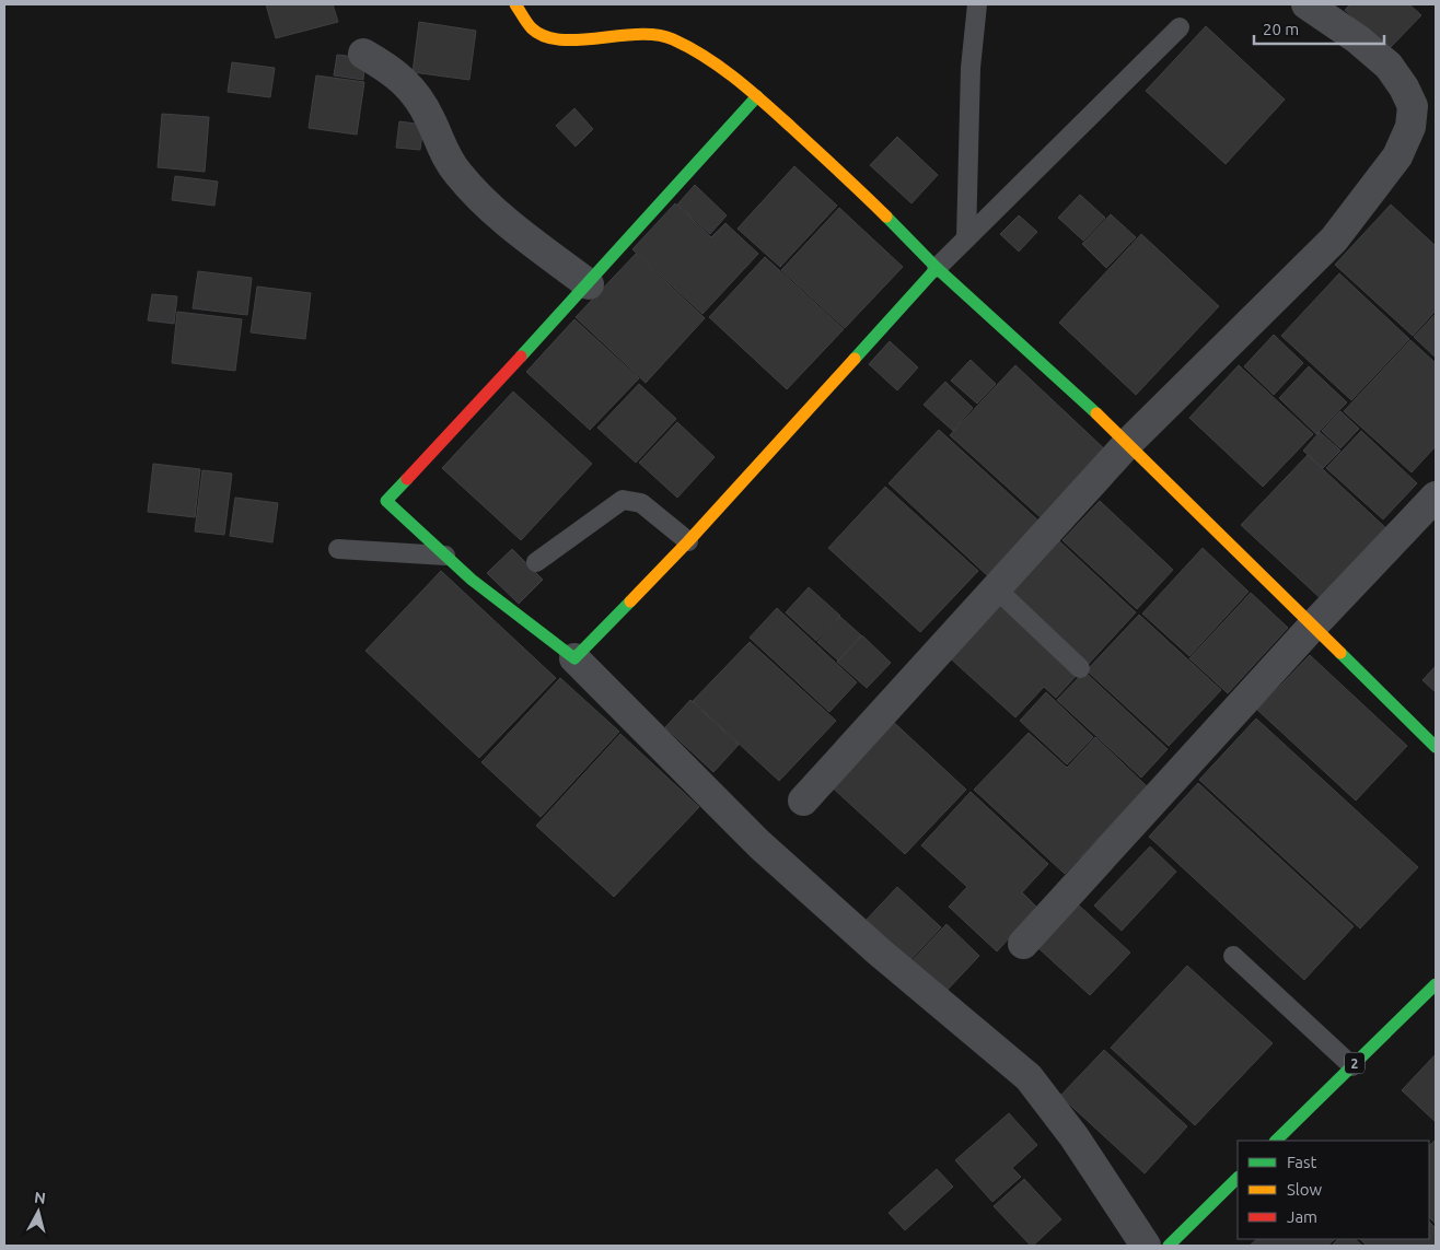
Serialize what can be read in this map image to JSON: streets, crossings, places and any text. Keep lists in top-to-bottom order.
{
  "streets": {
    "main road": ["2"]
  },
  "legend": ["Fast", "Slow", "Jam"],
  "scale_bar": "20 m",
  "north": "top"
}
